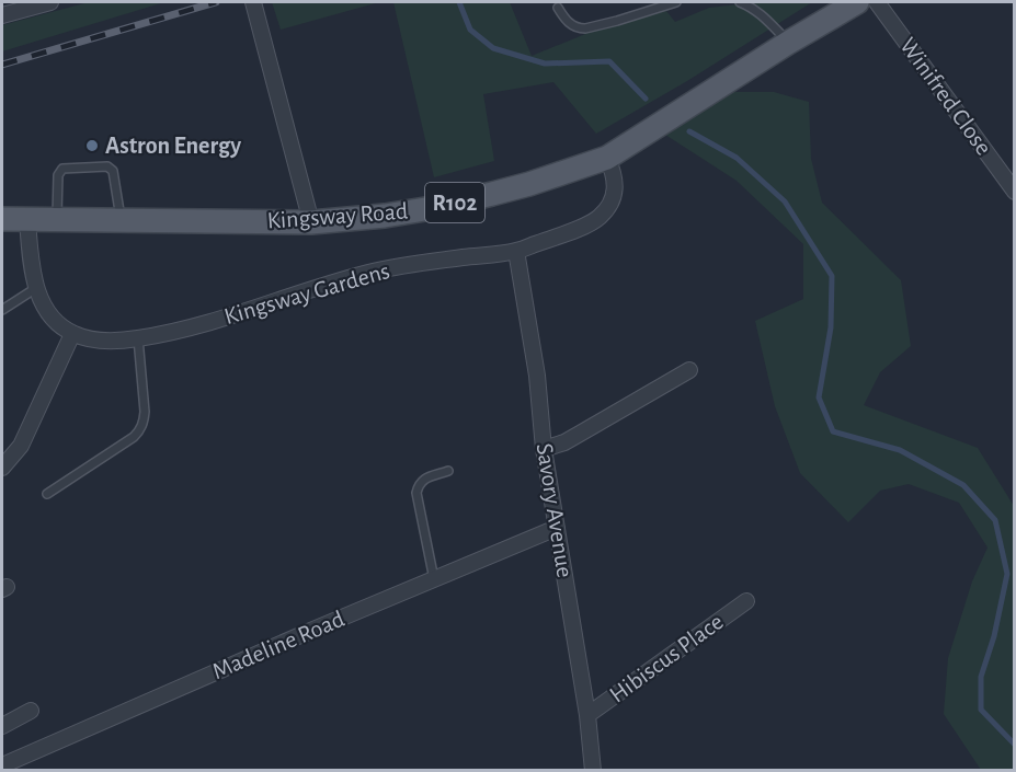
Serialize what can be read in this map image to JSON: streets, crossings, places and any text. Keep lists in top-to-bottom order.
{
  "streets": {
    "main road": ["R102", "Kingsway Road"],
    "street": [
      "Winifred Close",
      "Kingsway Gardens",
      "Savory Avenue",
      "Madeline Road",
      "Hibiscus Place"
    ]
  },
  "crossings": [
    ["Kingsway Road", "Kingsway Gardens"],
    ["Kingsway Gardens", "Savory Avenue"],
    ["Savory Avenue", "Madeline Road"],
    ["Savory Avenue", "Hibiscus Place"]
  ],
  "places": ["Astron Energy"]
}
